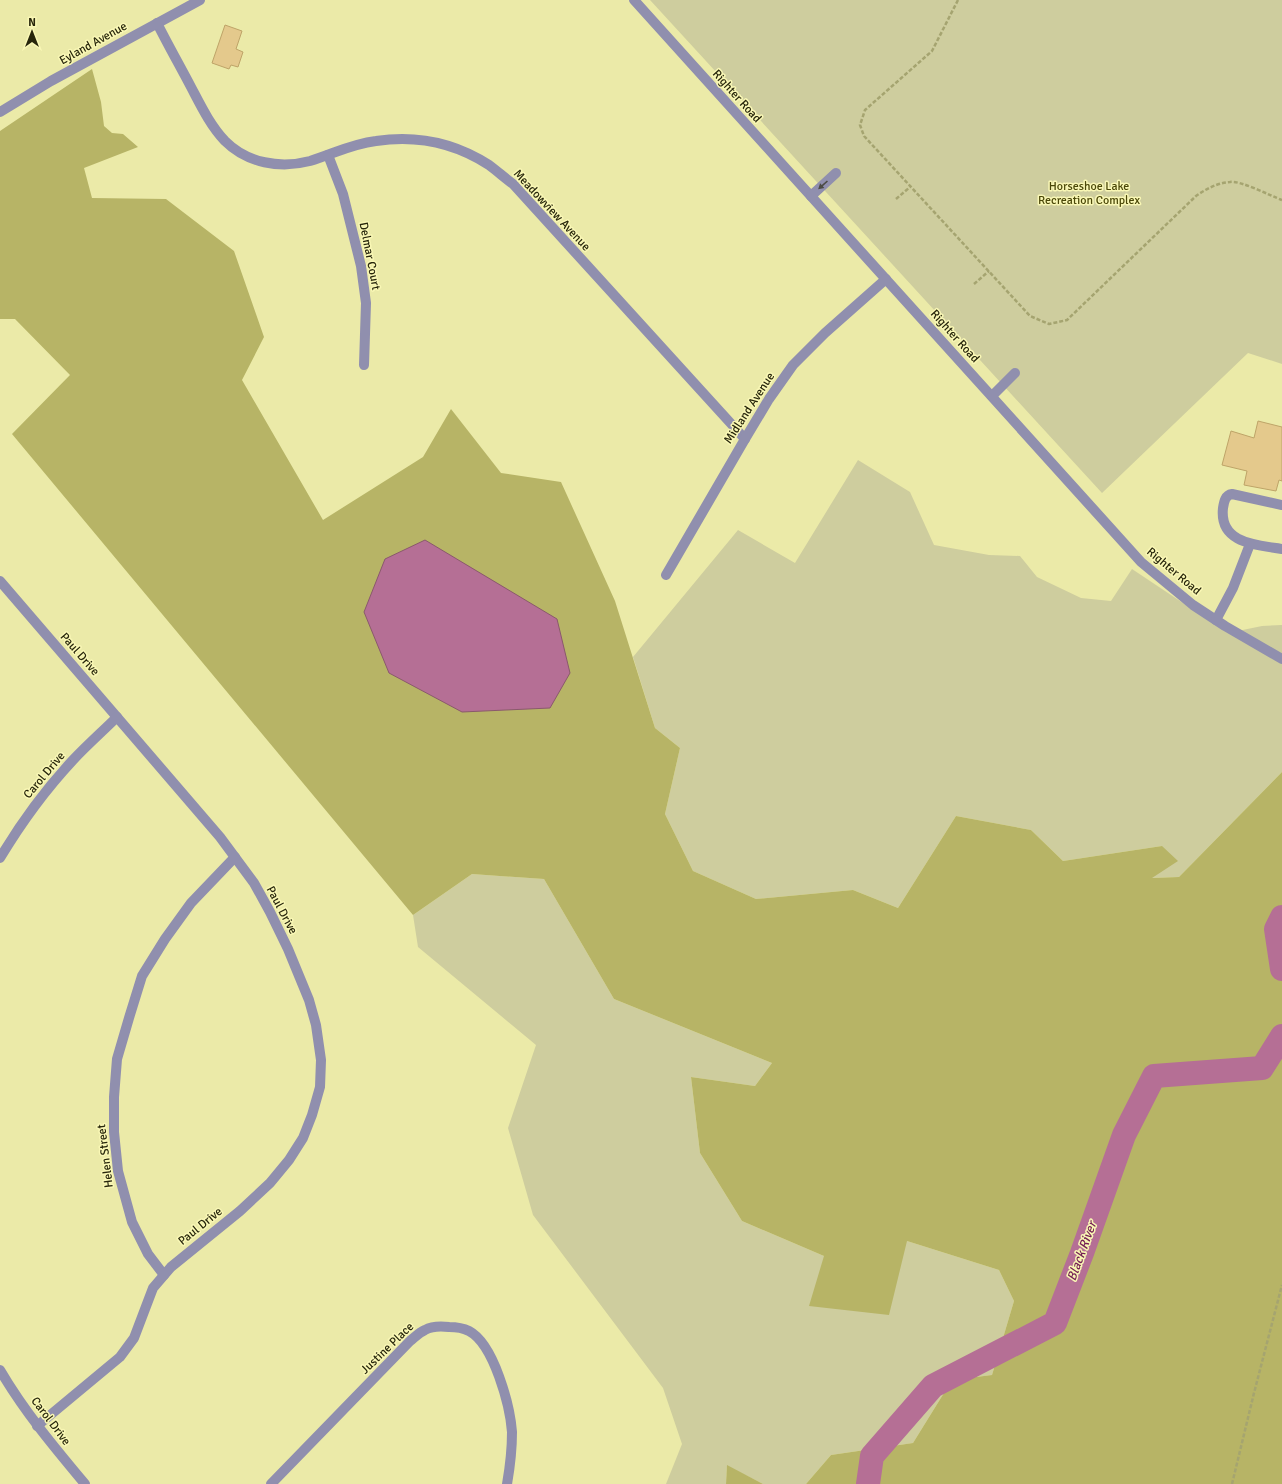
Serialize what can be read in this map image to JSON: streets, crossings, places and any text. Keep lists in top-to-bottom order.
{
  "streets": {
    "street": [
      "Eyland Avenue",
      "Righter Road",
      "Meadowview Avenue",
      "Delmar Court",
      "Midland Avenue",
      "Paul Drive",
      "Carol Drive",
      "Helen Street",
      "Justine Place"
    ]
  },
  "crossings": [
    ["Eyland Avenue", "Meadowview Avenue"],
    ["Righter Road", "Midland Avenue"],
    ["Meadowview Avenue", "Delmar Court"],
    ["Meadowview Avenue", "Midland Avenue"],
    ["Paul Drive", "Carol Drive"],
    ["Paul Drive", "Helen Street"]
  ],
  "water": ["Black River"],
  "parks": ["Horseshoe Lake Recreation Complex"],
  "north": "top"
}
